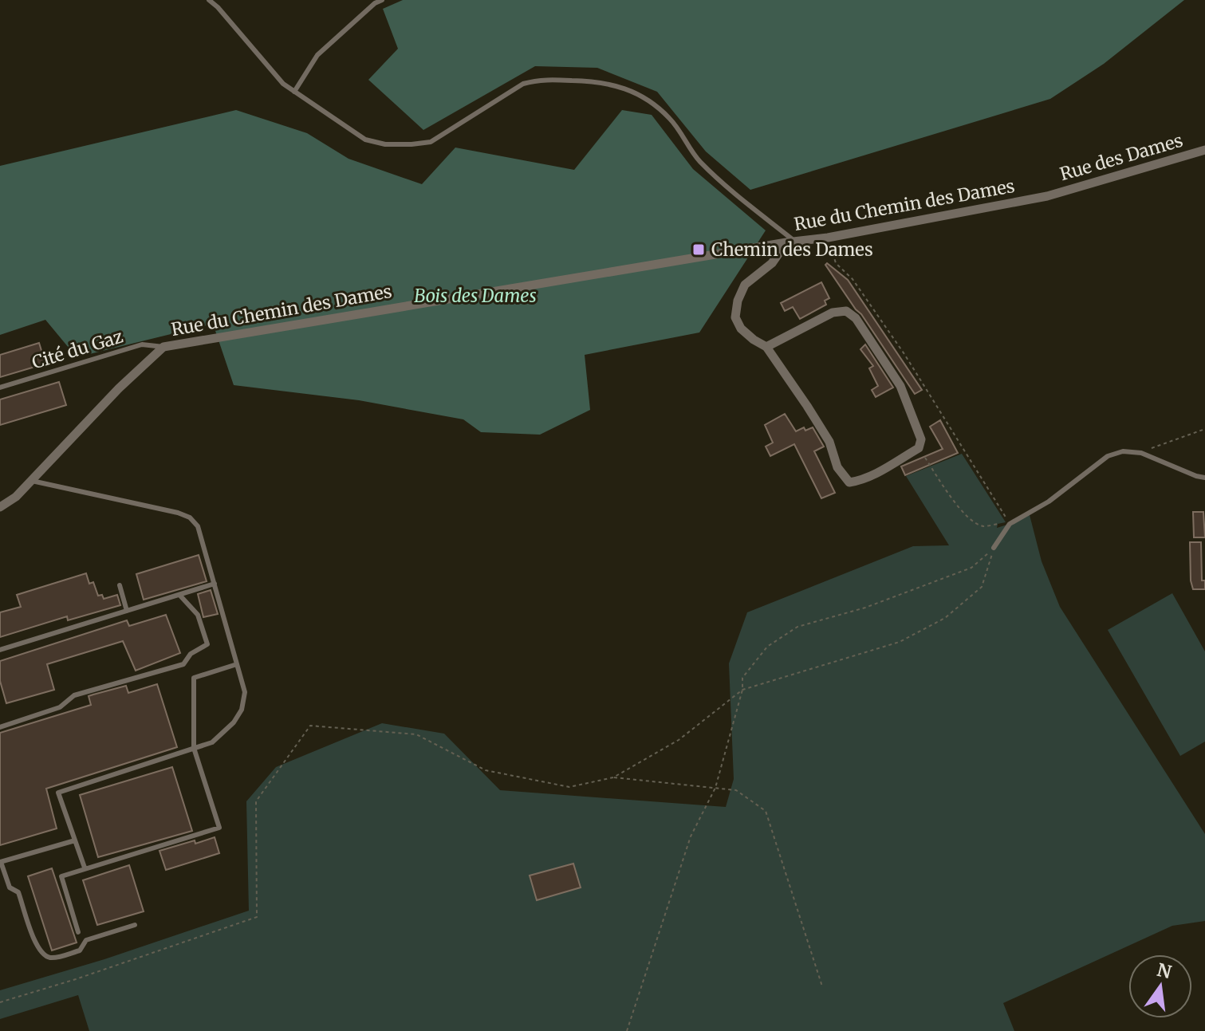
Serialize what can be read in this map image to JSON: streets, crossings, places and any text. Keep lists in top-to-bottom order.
{
  "streets": {
    "street": ["Rue des Dames", "Rue du Chemin des Dames"],
    "lane": ["Cité du Gaz"]
  },
  "crossings": [
    ["Rue des Dames", "Rue du Chemin des Dames"],
    ["Rue du Chemin des Dames", "Cité du Gaz"]
  ],
  "parks": ["Bois des Dames"],
  "places": {
    "transit": ["Chemin des Dames"]
  },
  "north": "top"
}
